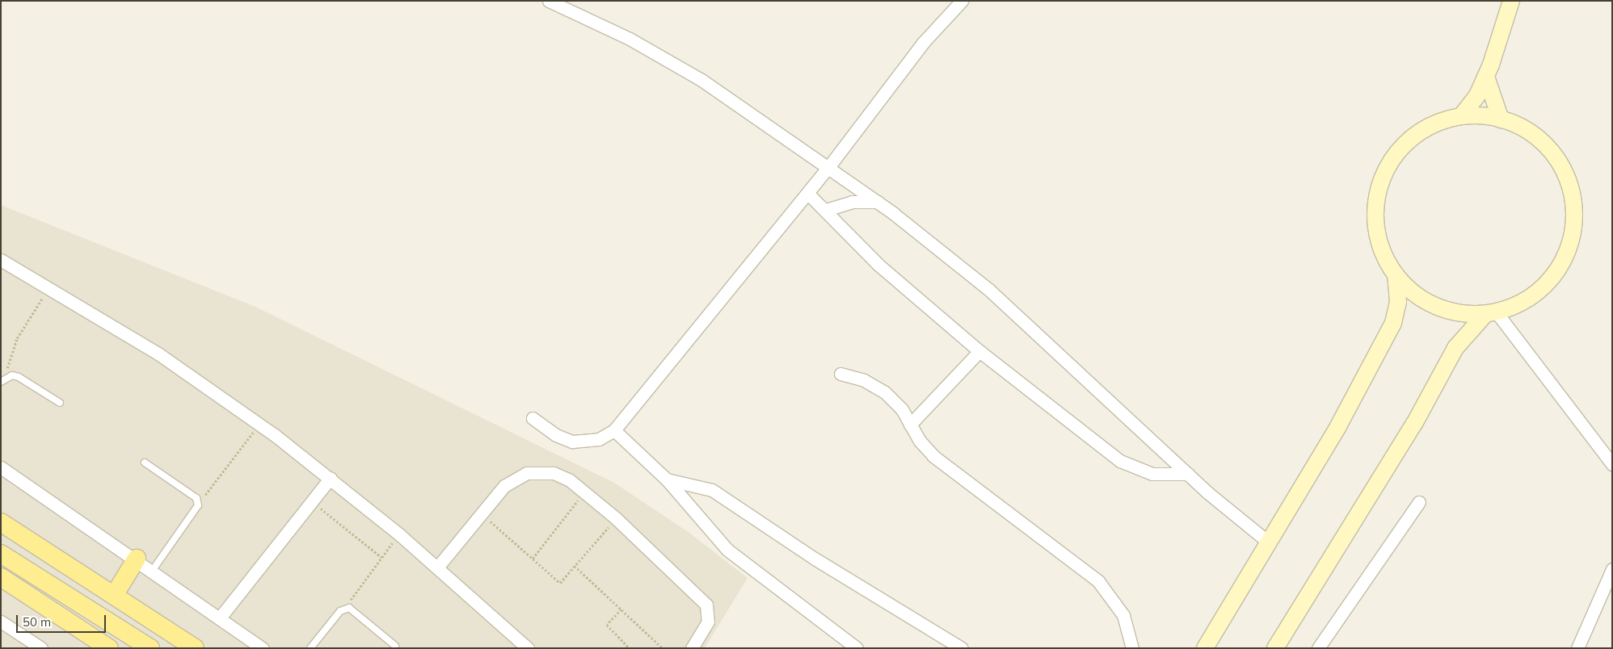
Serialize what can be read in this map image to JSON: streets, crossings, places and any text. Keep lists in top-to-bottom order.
{
  "scale_bar": "50 m"
}
